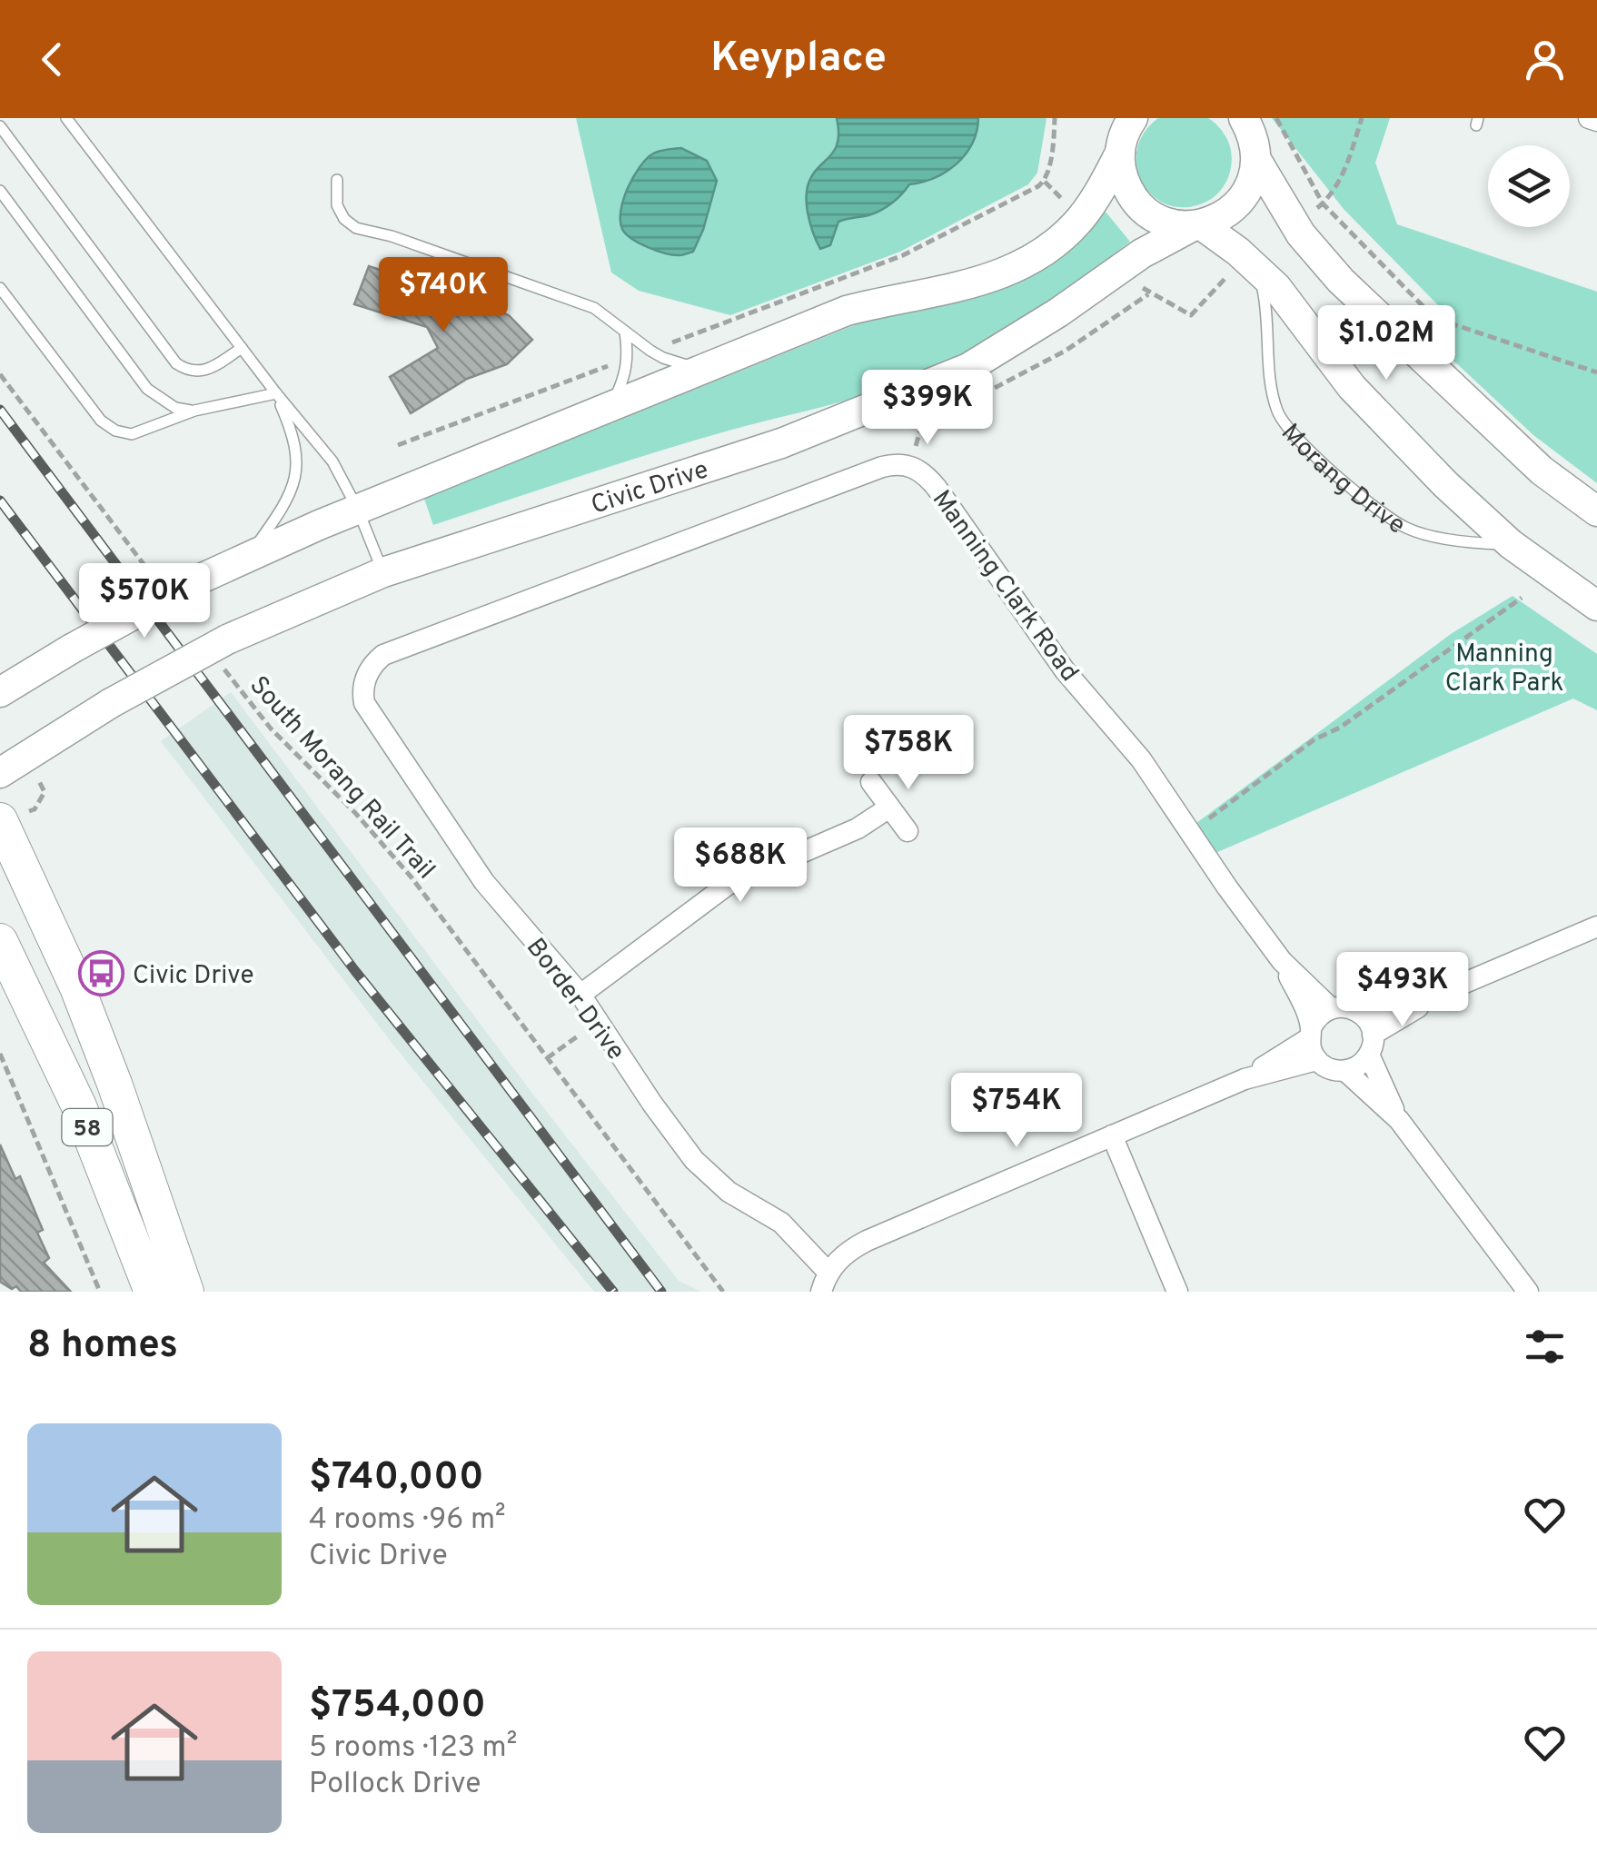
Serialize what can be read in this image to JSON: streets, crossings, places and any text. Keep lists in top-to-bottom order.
{
  "streets": {
    "main road": ["Civic Drive", "58"],
    "street": ["Manning Clark Road", "Border Drive"],
    "lane": ["Morang Drive"],
    "path": ["South Morang Rail Trail"]
  },
  "crossings": [
    ["Civic Drive", "South Morang Rail Trail"],
    ["Manning Clark Road", "Border Drive"]
  ],
  "parks": ["Manning Clark Park"],
  "places": {
    "bus stop": ["Civic Drive"]
  },
  "page": {
    "header": "Keyplace",
    "price": [
      "$740K",
      "$1.02M",
      "$399K",
      "$570K",
      "$758K",
      "$688K",
      "$493K",
      "$754K"
    ],
    "heading": "8 homes",
    "list": [
      {
        "name": "$740,000",
        "note": "4 rooms · 96 m² · Civic Drive"
      },
      {
        "name": "$754,000",
        "note": "5 rooms · 123 m² · Pollock Drive"
      }
    ]
  }
}
